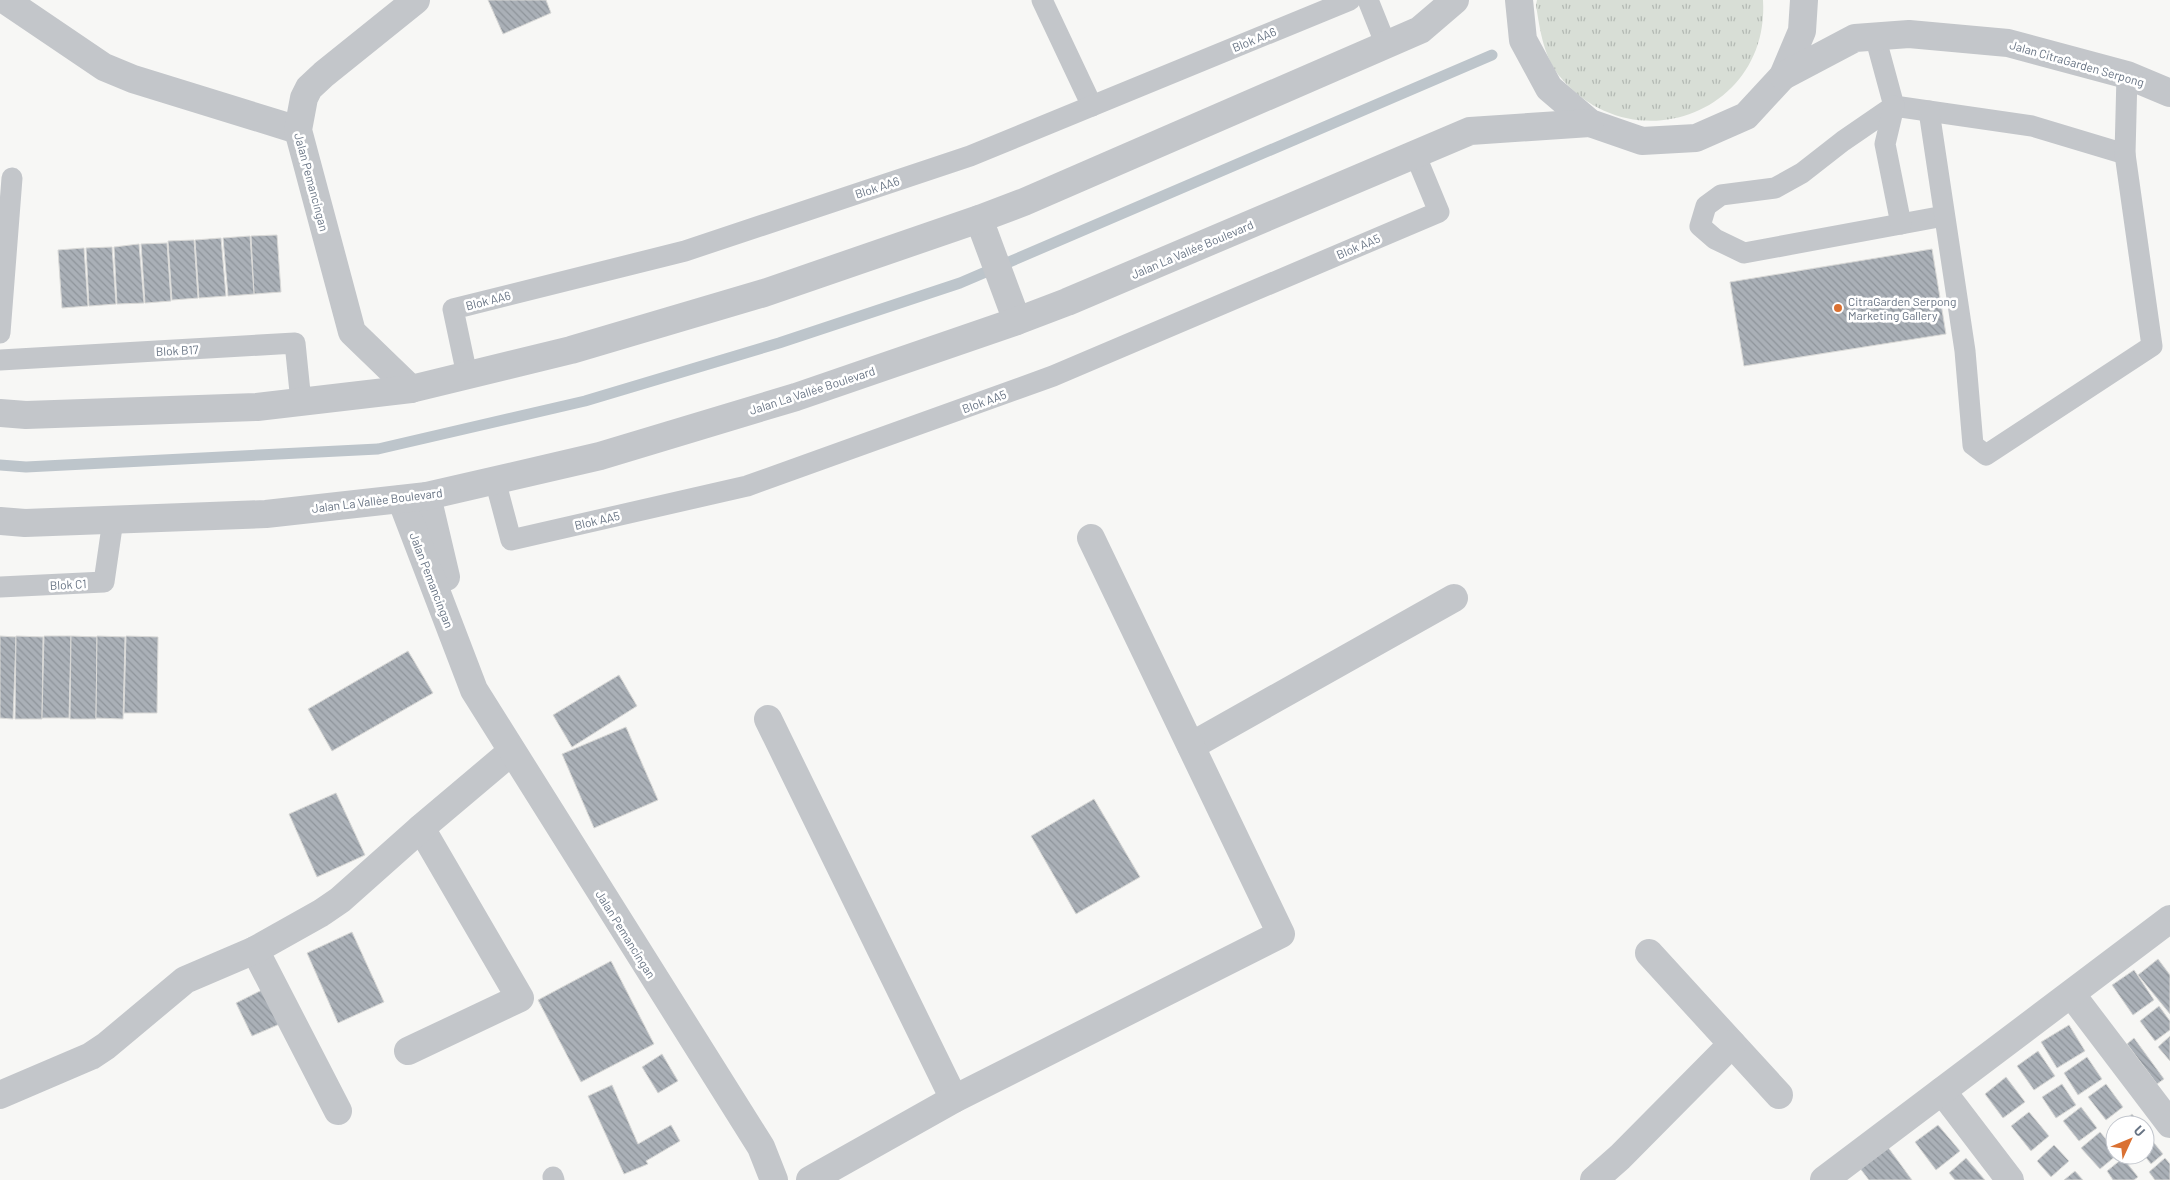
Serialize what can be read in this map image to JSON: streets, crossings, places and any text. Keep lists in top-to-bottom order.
{
  "streets": {
    "street": ["Jalan CitraGarden Serpong", "Jalan Pemancingan", "Jalan La Vallée Boulevard"],
    "lane": [
      "Blok AA6",
      "Blok AA5",
      "Blok B17",
      "Blok C1"
    ]
  },
  "crossings": [
    ["Jalan Pemancingan", "Jalan La Vallée Boulevard"],
    ["Blok AA5", "Jalan La Vallée Boulevard"],
    ["Jalan La Vallée Boulevard", "Blok C1"]
  ],
  "places": ["CitraGarden Serpong Marketing Gallery"],
  "north": "top right"
}
